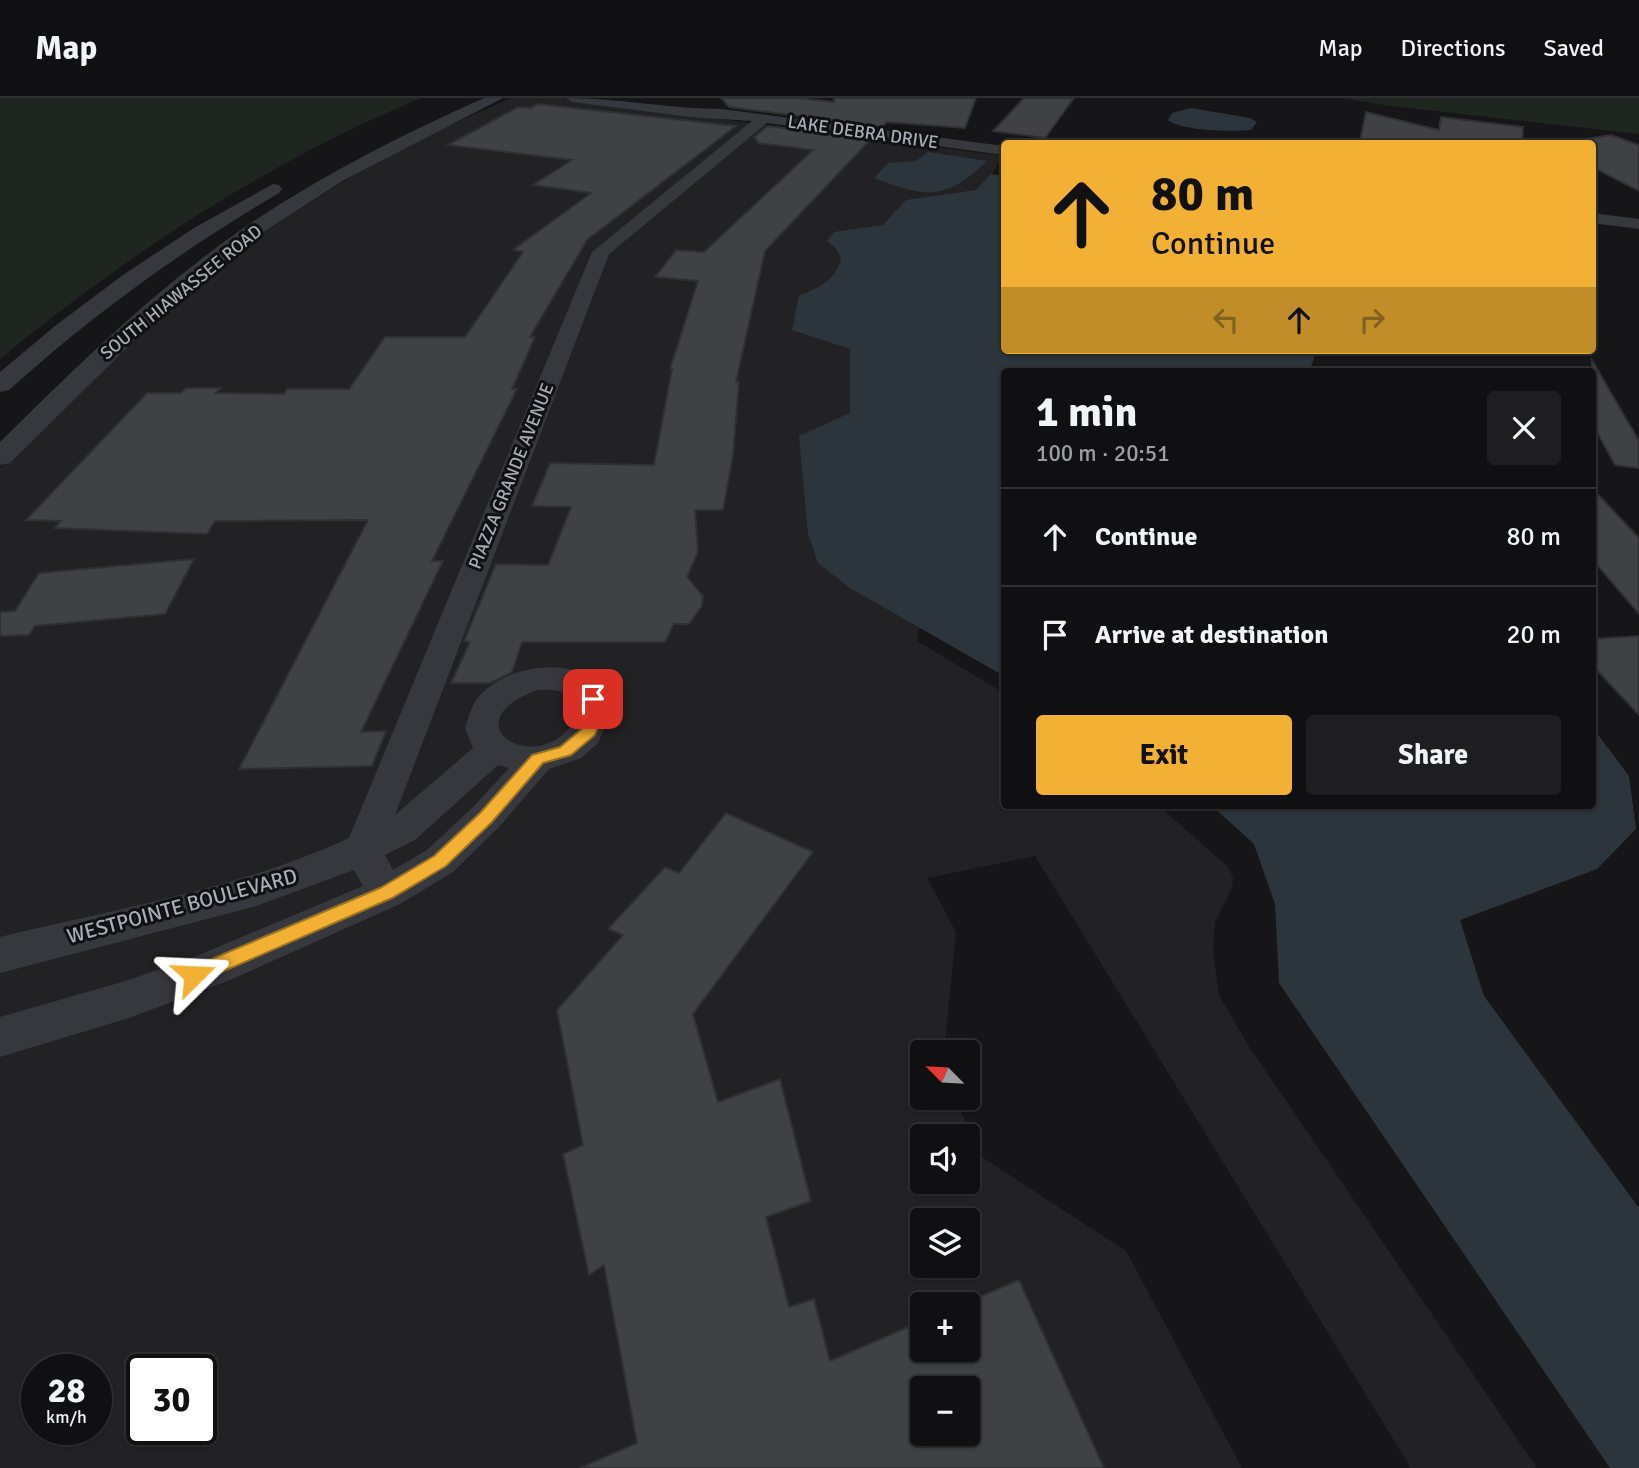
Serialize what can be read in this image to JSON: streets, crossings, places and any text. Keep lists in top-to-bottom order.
{
  "streets": {
    "street": [
      "LAKE DEBRA DRIVE",
      "SOUTH HIAWASSEE ROAD",
      "PIAZZA GRANDE AVENUE",
      "WESTPOINTE BOULEVARD"
    ]
  },
  "crossings": [
    ["LAKE DEBRA DRIVE", "PIAZZA GRANDE AVENUE"],
    ["PIAZZA GRANDE AVENUE", "WESTPOINTE BOULEVARD"]
  ],
  "north": "top left",
  "page": {
    "header": "Map",
    "nav": ["Map", "Directions", "Saved"],
    "turn": ["80 m", "Continue"],
    "heading": ["1 min", "100 m · 20:51"],
    "list": [
      {
        "name": "Continue",
        "value": "80 m"
      },
      {
        "name": "Arrive at destination",
        "value": "20 m"
      }
    ],
    "buttons": ["Exit", "Share"],
    "map_buttons": ["+", "−"],
    "speed": "28 km/h",
    "limit": "30"
  }
}
